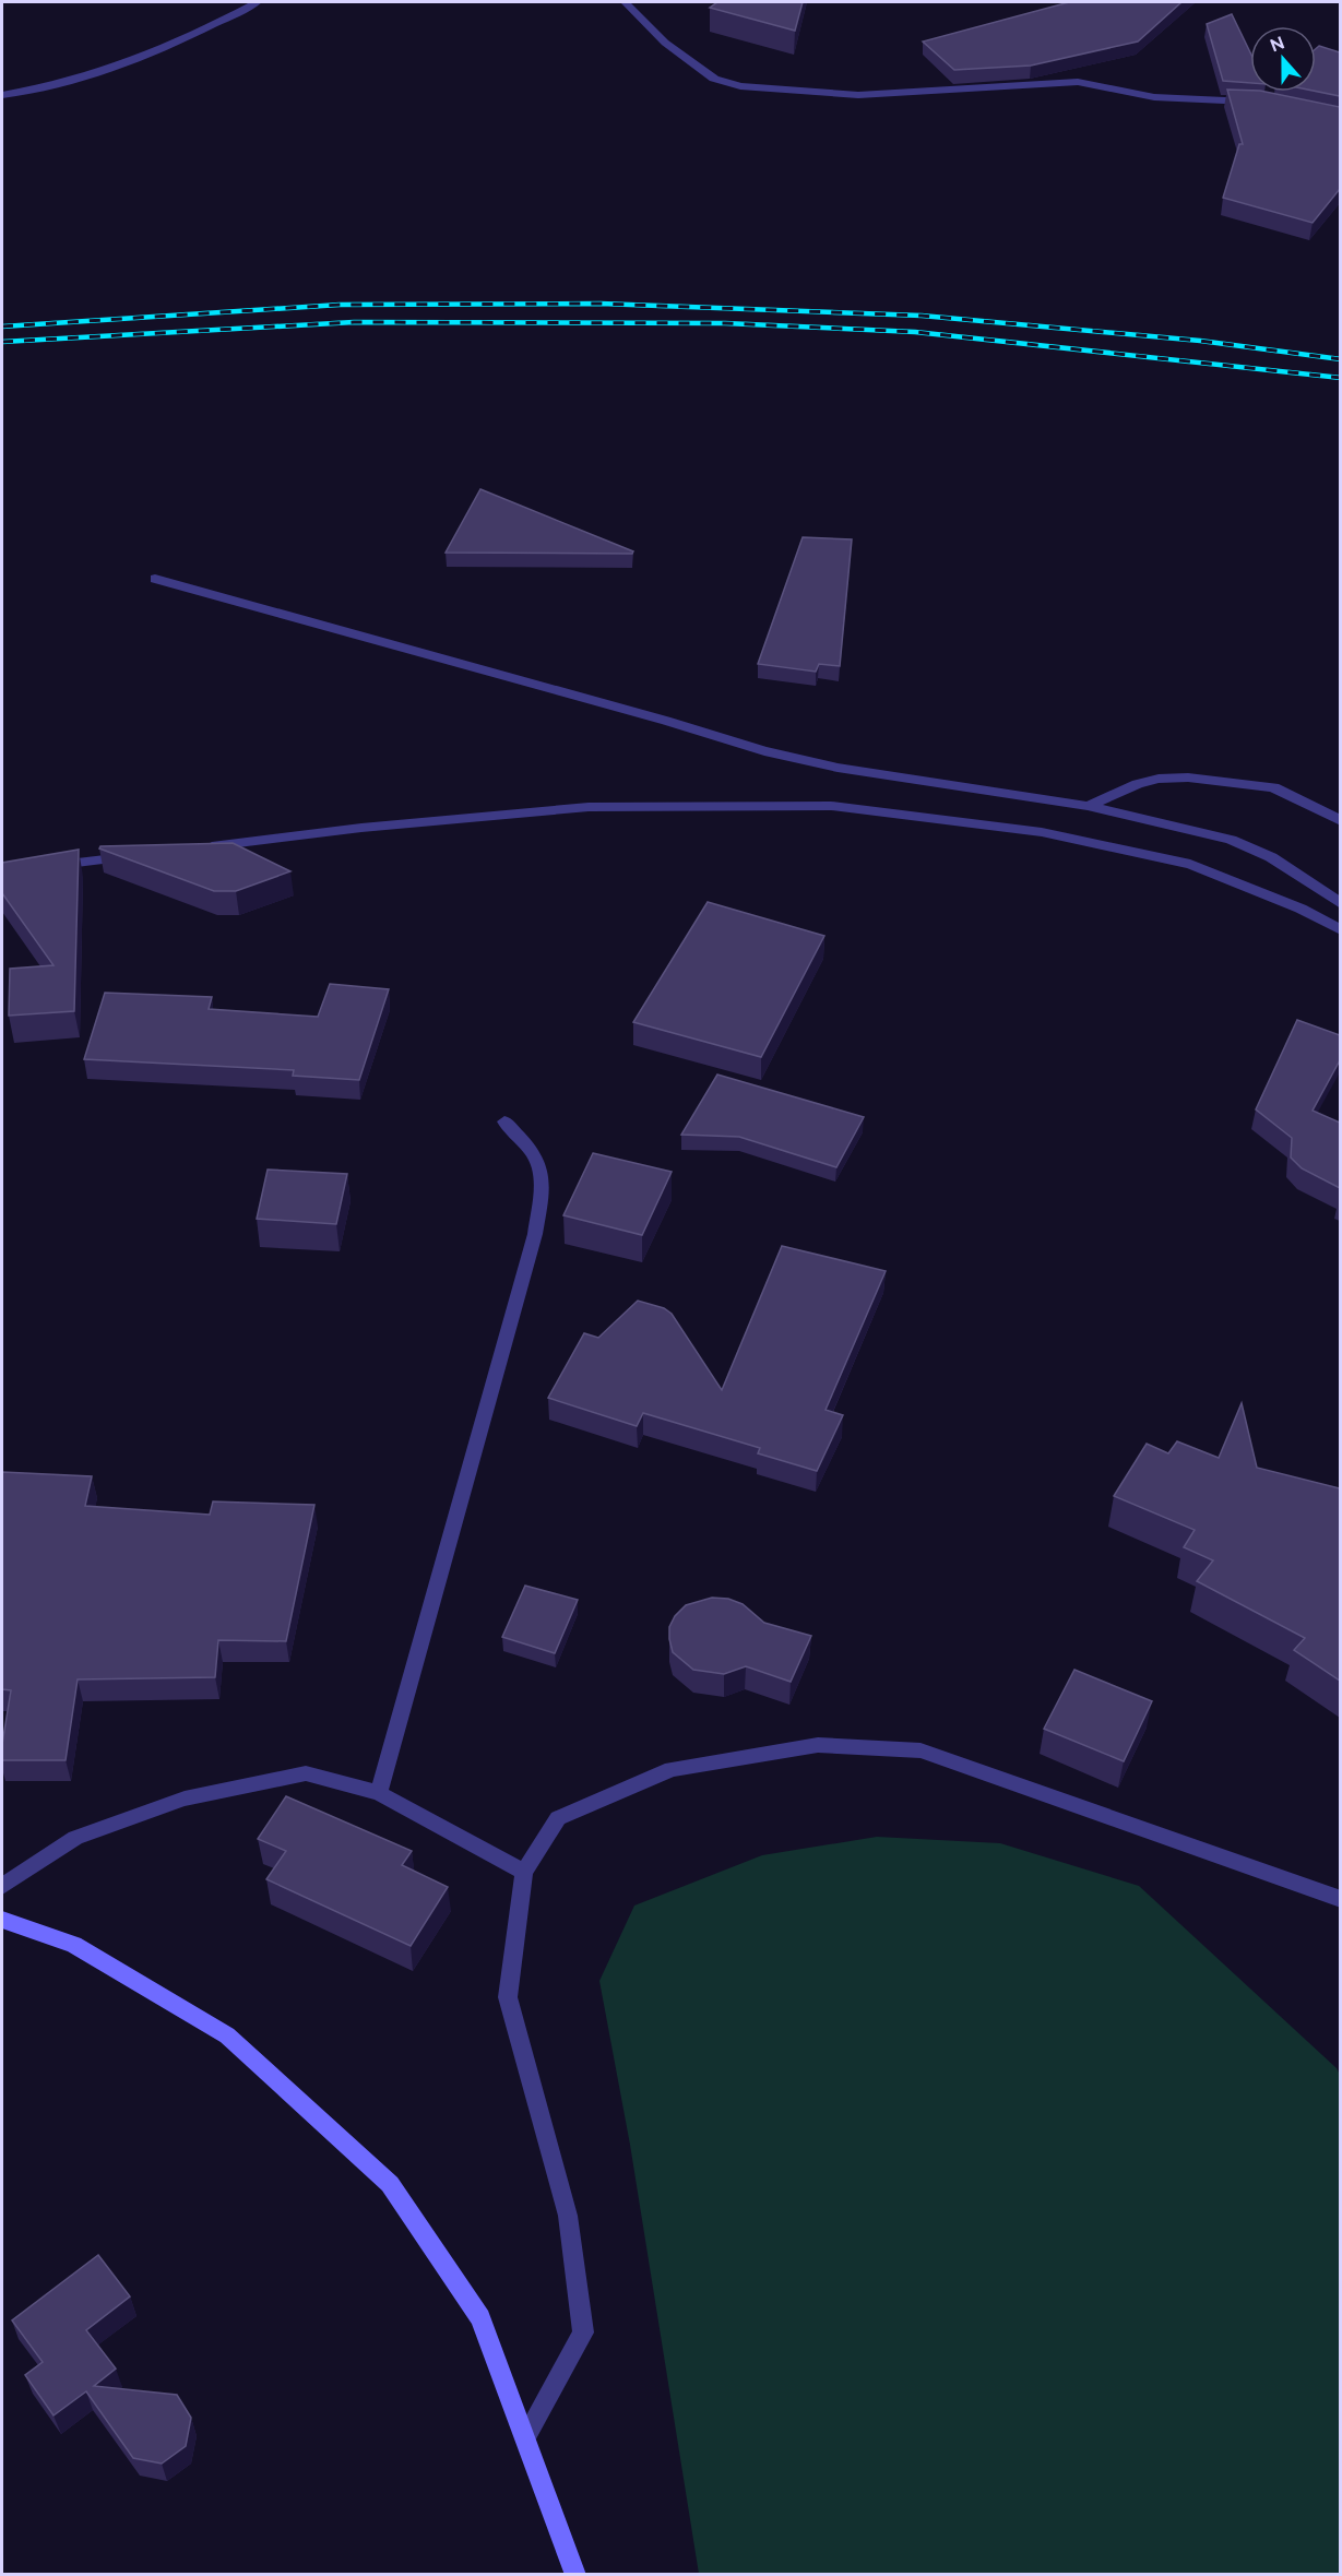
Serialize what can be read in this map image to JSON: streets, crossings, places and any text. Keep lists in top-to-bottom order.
{
  "north": "top"
}
